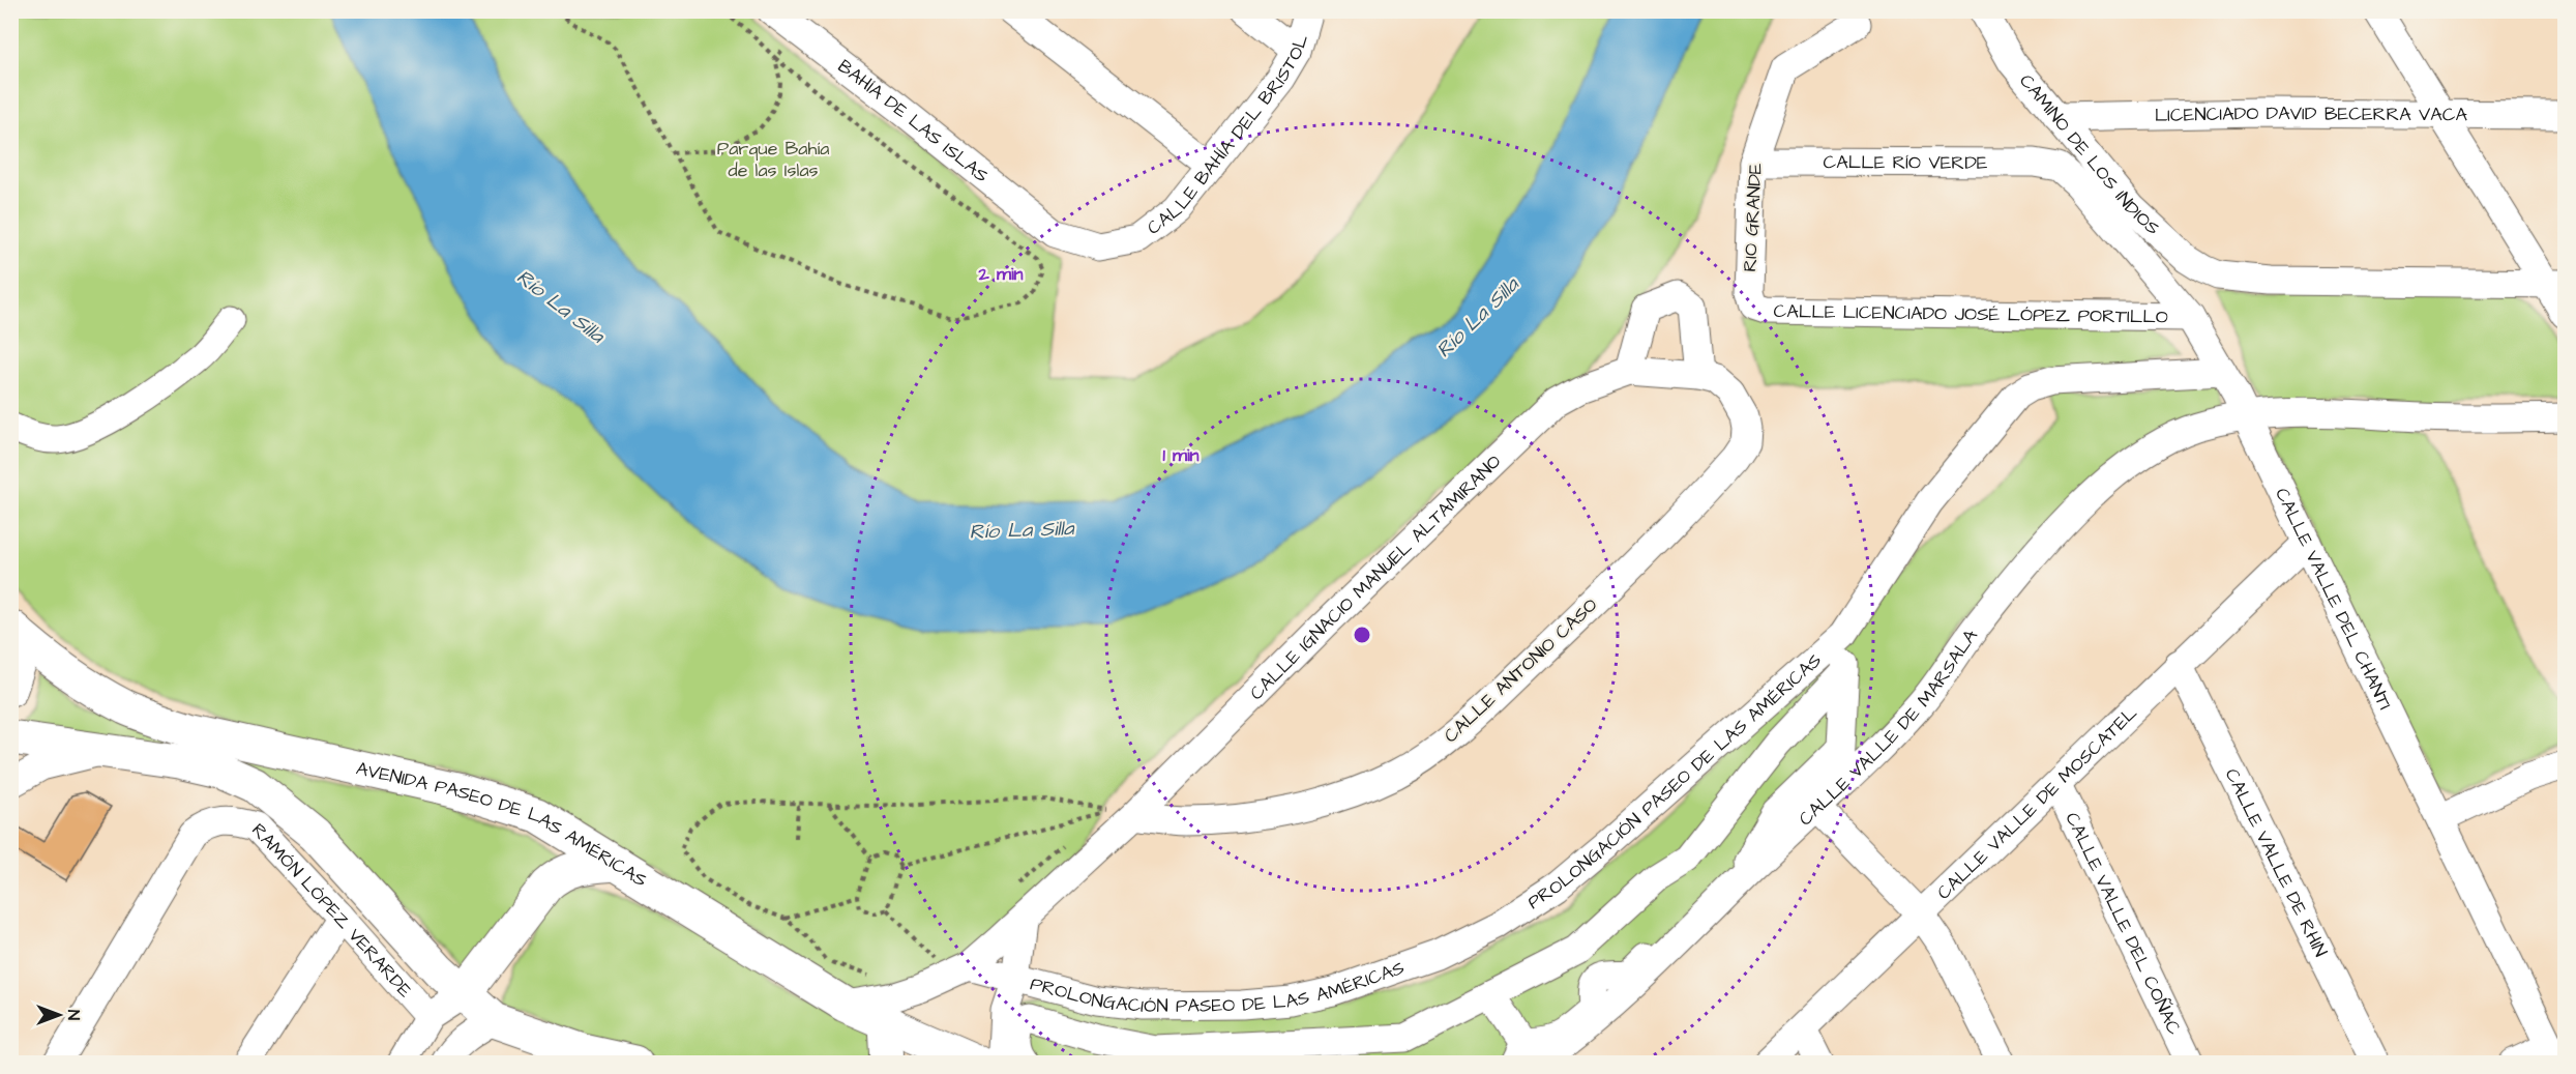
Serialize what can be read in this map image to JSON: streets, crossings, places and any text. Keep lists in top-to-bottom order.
{
  "streets": {
    "main road": ["AVENIDA PASEO DE LAS AMÉRICAS"],
    "street": [
      "LICENCIADO DAVID BECERRA VACA",
      "BAHÍA DE LAS ISLAS",
      "CALLE BAHÍA DEL BRISTOL",
      "CAMINO DE LOS INDIOS",
      "CALLE RÍO VERDE",
      "RIO GRANDE",
      "CALLE LICENCIADO JOSÉ LÓPEZ PORTILLO",
      "CALLE IGNACIO MANUEL ALTAMIRANO",
      "CALLE VALLE DEL CHANTI",
      "CALLE ANTONIO CASO",
      "CALLE VALLE DE MARSALA",
      "PROLONGACIÓN PASEO DE LAS AMÉRICAS",
      "CALLE VALLE DE MOSCATEL",
      "CALLE VALLE DE RHIN",
      "RAMÓN LÓPEZ VERARDE",
      "CALLE VALLE DEL COÑAC"
    ]
  },
  "crossings": [
    ["LICENCIADO DAVID BECERRA VACA", "CAMINO DE LOS INDIOS"],
    ["BAHÍA DE LAS ISLAS", "CALLE BAHÍA DEL BRISTOL"],
    ["CALLE RÍO VERDE", "RIO GRANDE"],
    ["CALLE RÍO VERDE", "CALLE VALLE DEL CHANTI"],
    ["RIO GRANDE", "CALLE LICENCIADO JOSÉ LÓPEZ PORTILLO"],
    ["CALLE LICENCIADO JOSÉ LÓPEZ PORTILLO", "CALLE VALLE DEL CHANTI"],
    ["CALLE IGNACIO MANUEL ALTAMIRANO", "CALLE ANTONIO CASO"],
    ["CALLE IGNACIO MANUEL ALTAMIRANO", "PROLONGACIÓN PASEO DE LAS AMÉRICAS"],
    ["CALLE IGNACIO MANUEL ALTAMIRANO", "AVENIDA PASEO DE LAS AMÉRICAS"],
    ["CALLE VALLE DEL CHANTI", "CALLE VALLE DE MARSALA"],
    ["CALLE VALLE DEL CHANTI", "PROLONGACIÓN PASEO DE LAS AMÉRICAS"],
    ["CALLE VALLE DEL CHANTI", "CALLE VALLE DE MOSCATEL"],
    ["CALLE VALLE DE MOSCATEL", "CALLE VALLE DE RHIN"],
    ["CALLE VALLE DE MOSCATEL", "CALLE VALLE DEL COÑAC"]
  ],
  "water": ["Río La Silla"],
  "parks": ["Parque Bahía de las Islas"],
  "north": "right",
  "rings": ["2 min", "1 min"]
}
